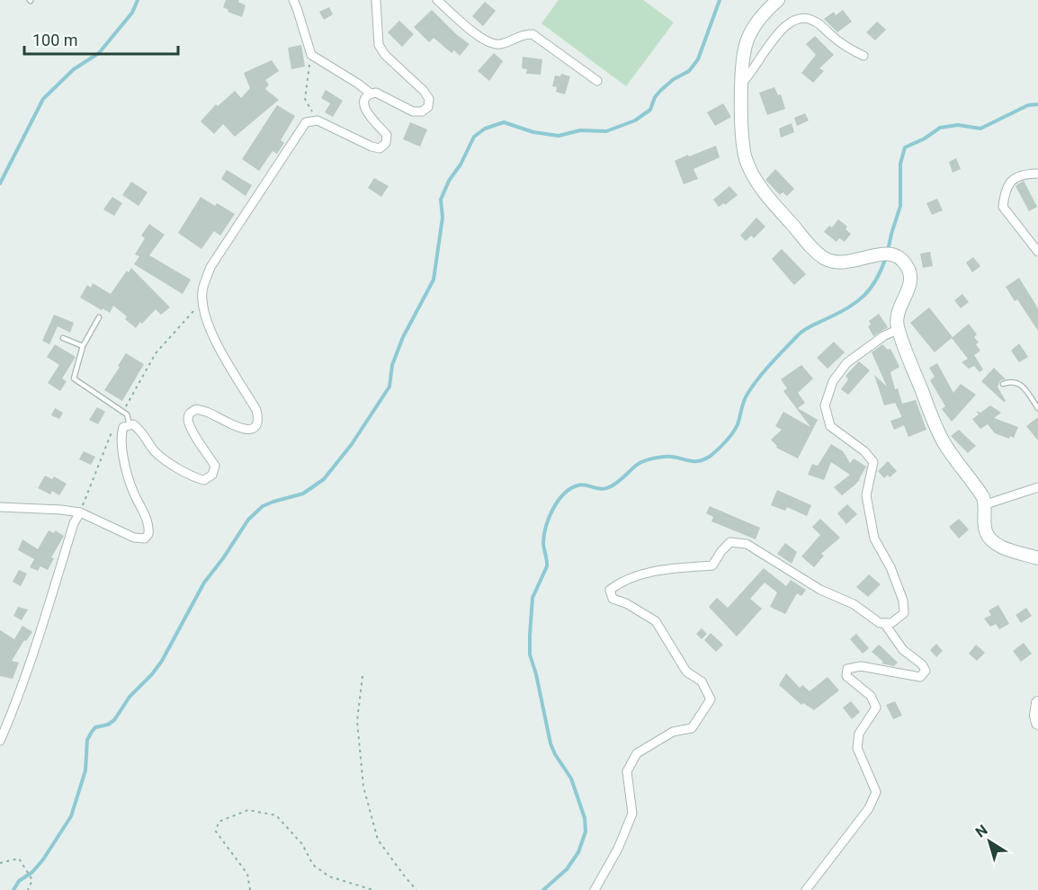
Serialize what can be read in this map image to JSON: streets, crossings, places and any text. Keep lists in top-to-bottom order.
{
  "scale_bar": "100 m",
  "north": "top left"
}
